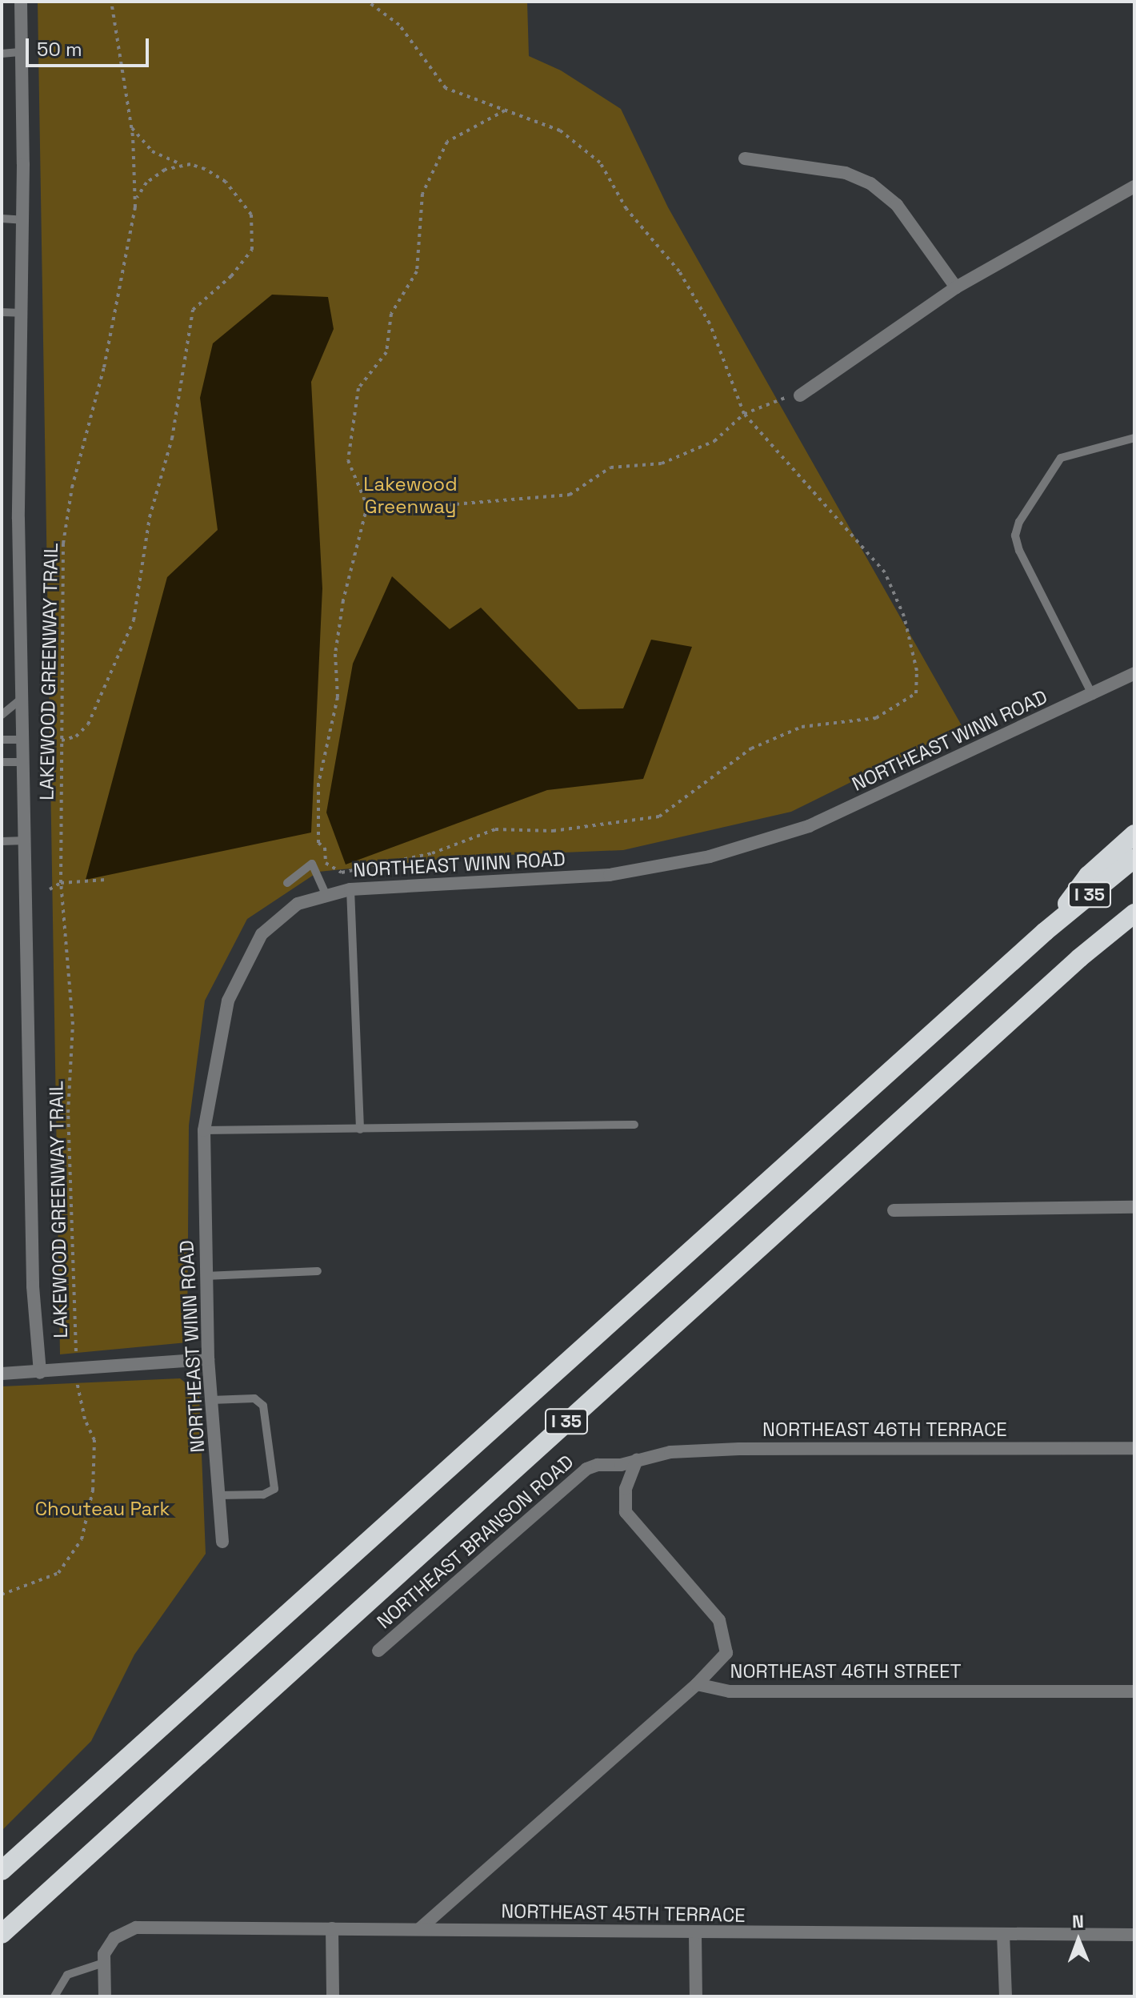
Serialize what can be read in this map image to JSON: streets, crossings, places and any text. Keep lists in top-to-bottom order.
{
  "streets": {
    "highway": ["I 35"],
    "street": [
      "NORTHEAST WINN ROAD",
      "NORTHEAST 46TH TERRACE",
      "NORTHEAST BRANSON ROAD",
      "NORTHEAST 46TH STREET",
      "NORTHEAST 45TH TERRACE"
    ],
    "path": ["LAKEWOOD GREENWAY TRAIL"]
  },
  "crossings": [
    ["NORTHEAST 46TH TERRACE", "NORTHEAST BRANSON ROAD"]
  ],
  "parks": ["Lakewood Greenway", "Chouteau Park"],
  "scale_bar": "50 m",
  "north": "top"
}
